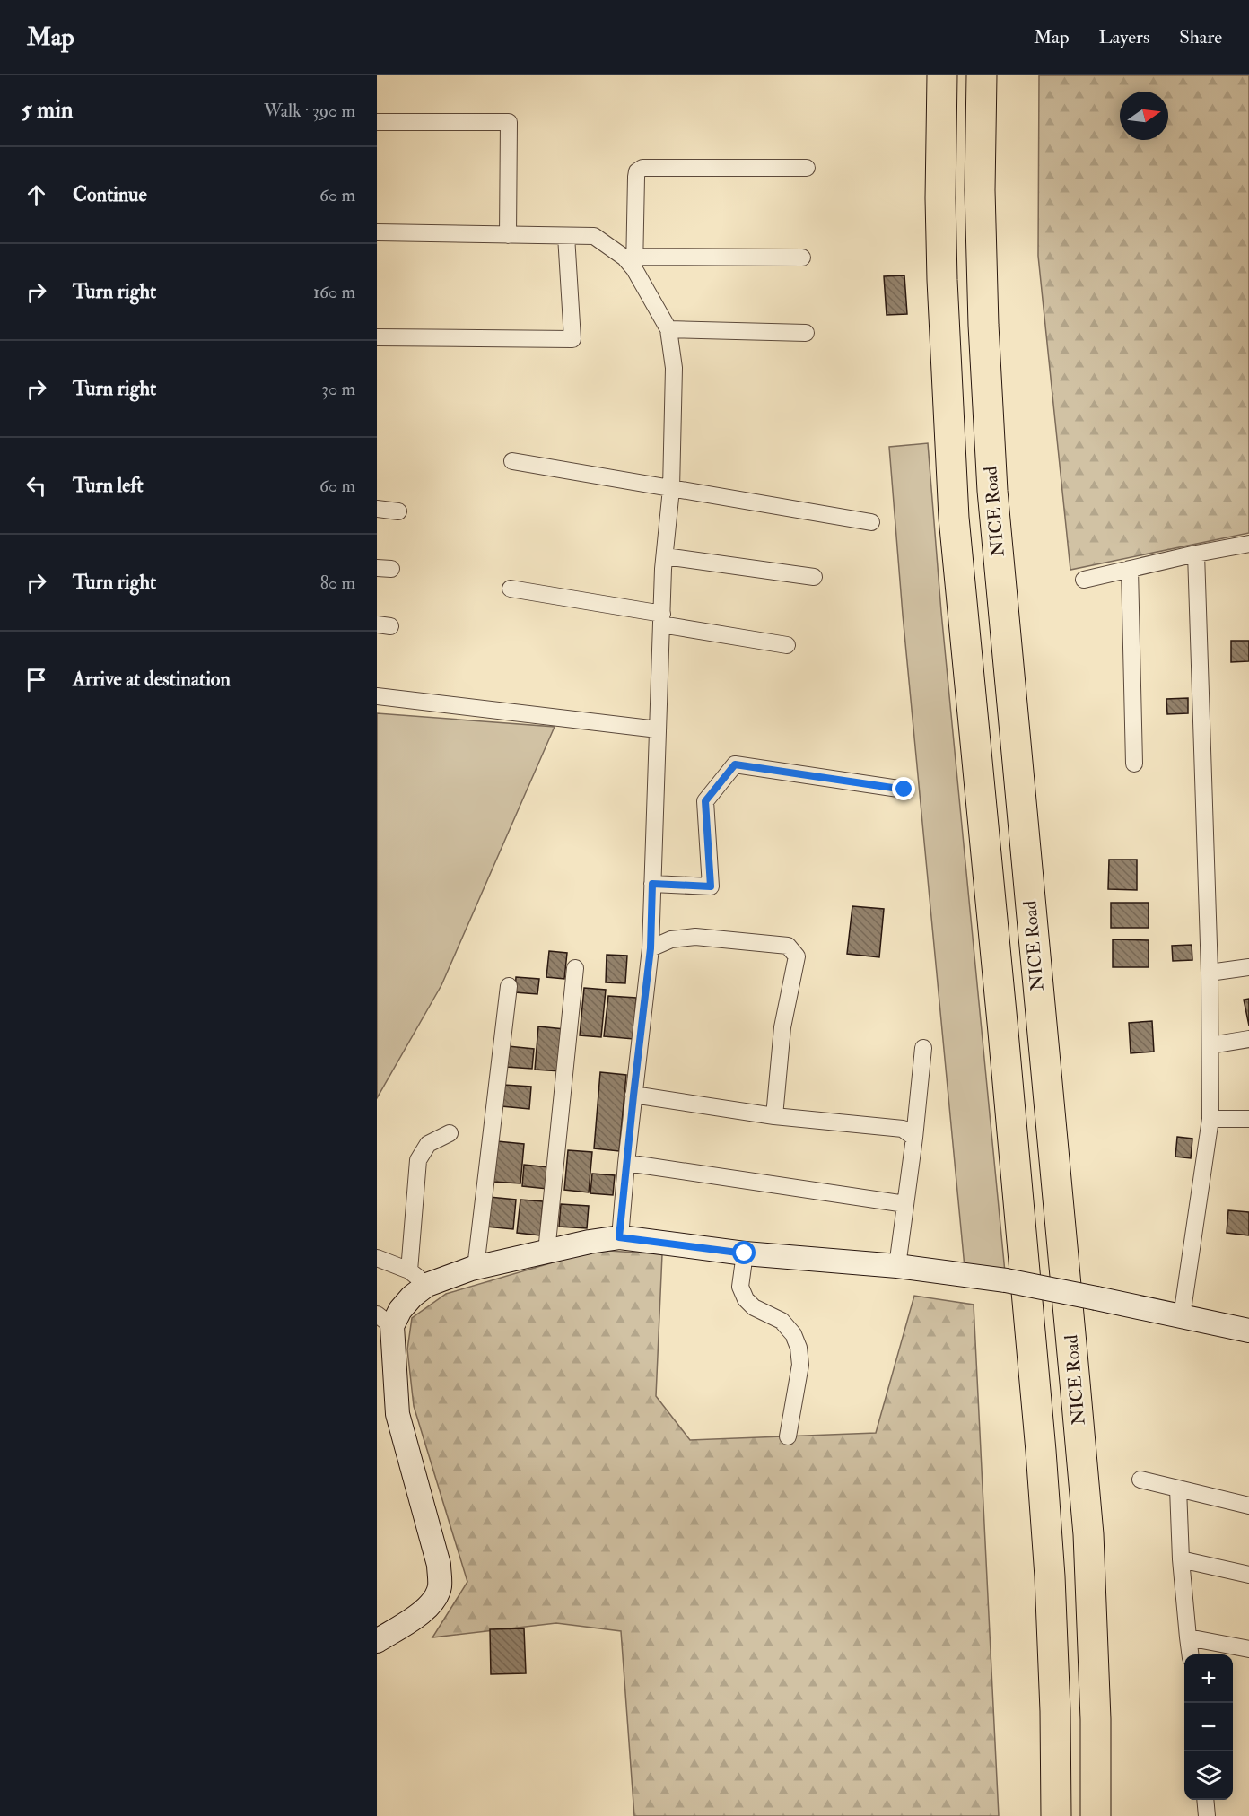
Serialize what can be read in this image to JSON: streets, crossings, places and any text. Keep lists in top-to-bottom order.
{
  "streets": {
    "highway": ["NICE Road"]
  },
  "north": "right",
  "page": {
    "header": "Map",
    "nav": ["Map", "Layers", "Share"],
    "heading": ["5 min", "Walk · 390 m"],
    "list": [
      ["Continue", "60 m"],
      ["Turn right", "160 m"],
      ["Turn right", "30 m"],
      ["Turn left", "60 m"],
      ["Turn right", "80 m"],
      "Arrive at destination"
    ],
    "map_buttons": ["+", "−"]
  }
}
